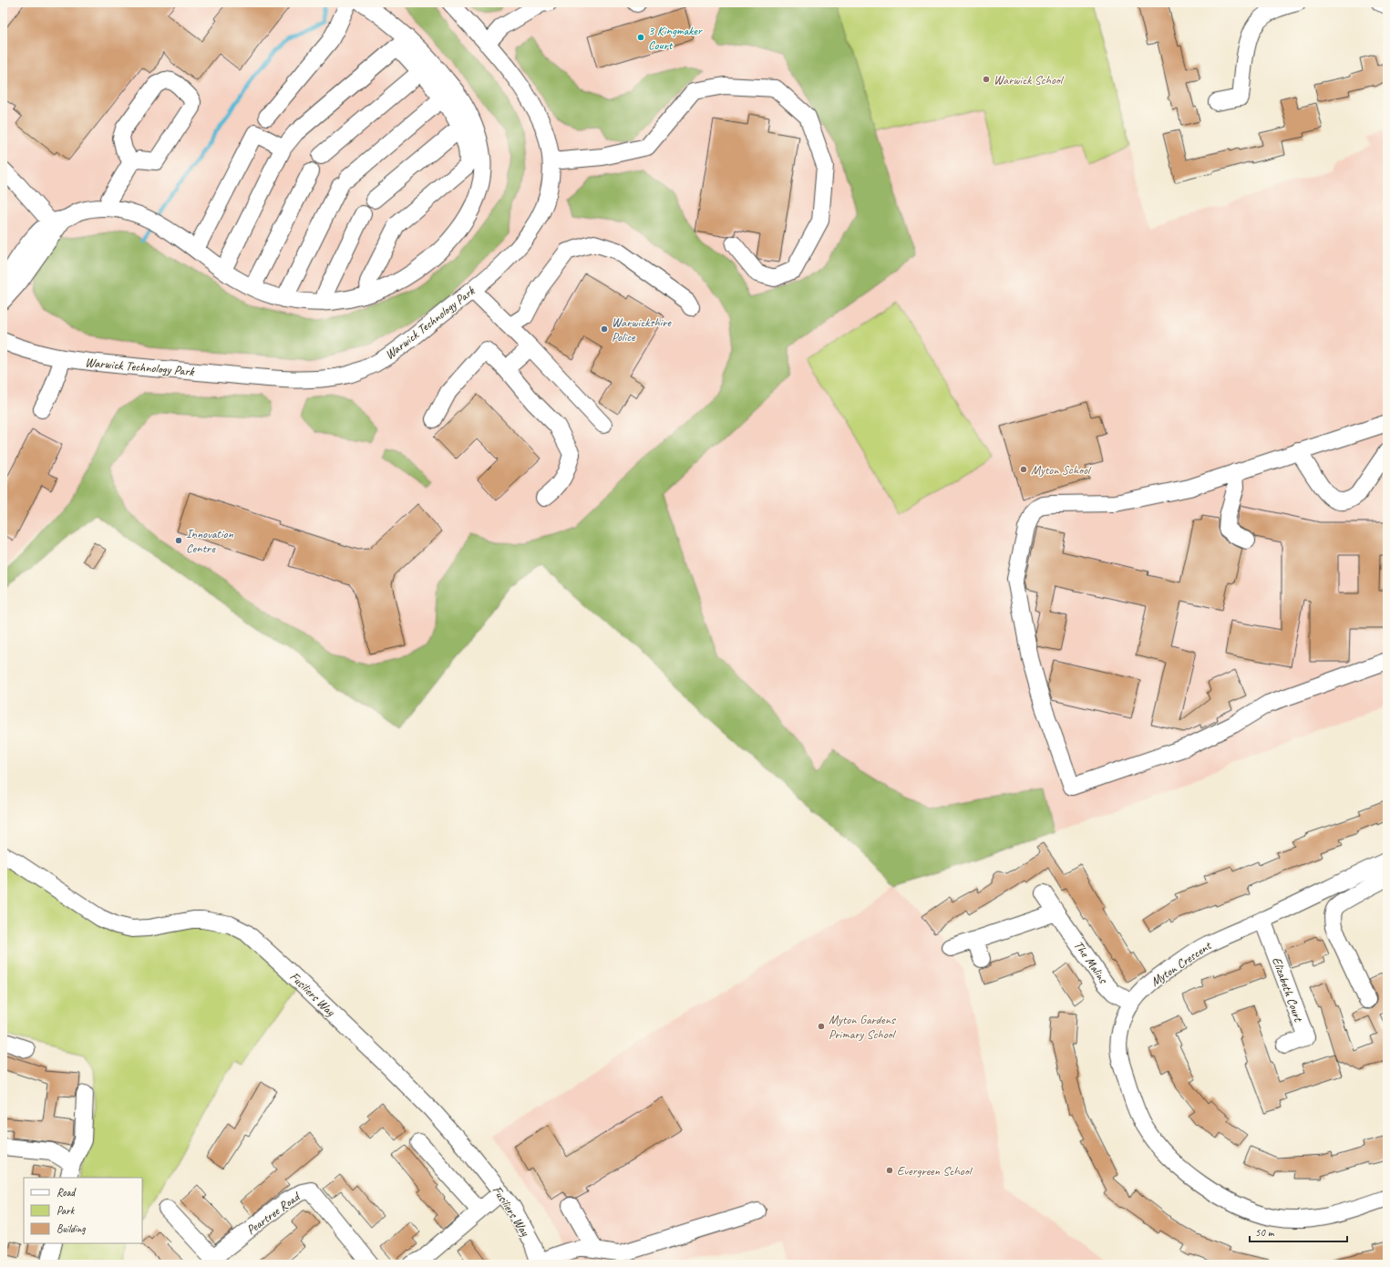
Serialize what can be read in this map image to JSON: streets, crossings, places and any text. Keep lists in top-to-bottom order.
{
  "streets": {
    "street": [
      "Warwick Technology Park",
      "The Malins",
      "Myton Crescent",
      "Elizabeth Court",
      "Fusiliers Way",
      "Peartree Road"
    ]
  },
  "crossings": [
    ["The Malins", "Myton Crescent"],
    ["Myton Crescent", "Elizabeth Court"]
  ],
  "places": [
    "3 Kingmaker Court",
    "Warwick School",
    "Warwickshire Police",
    "Myton School",
    "Innovation Centre",
    "Myton Gardens Primary School",
    "Evergreen School"
  ],
  "legend": ["Road", "Park", "Building"],
  "scale_bar": "50 m"
}
